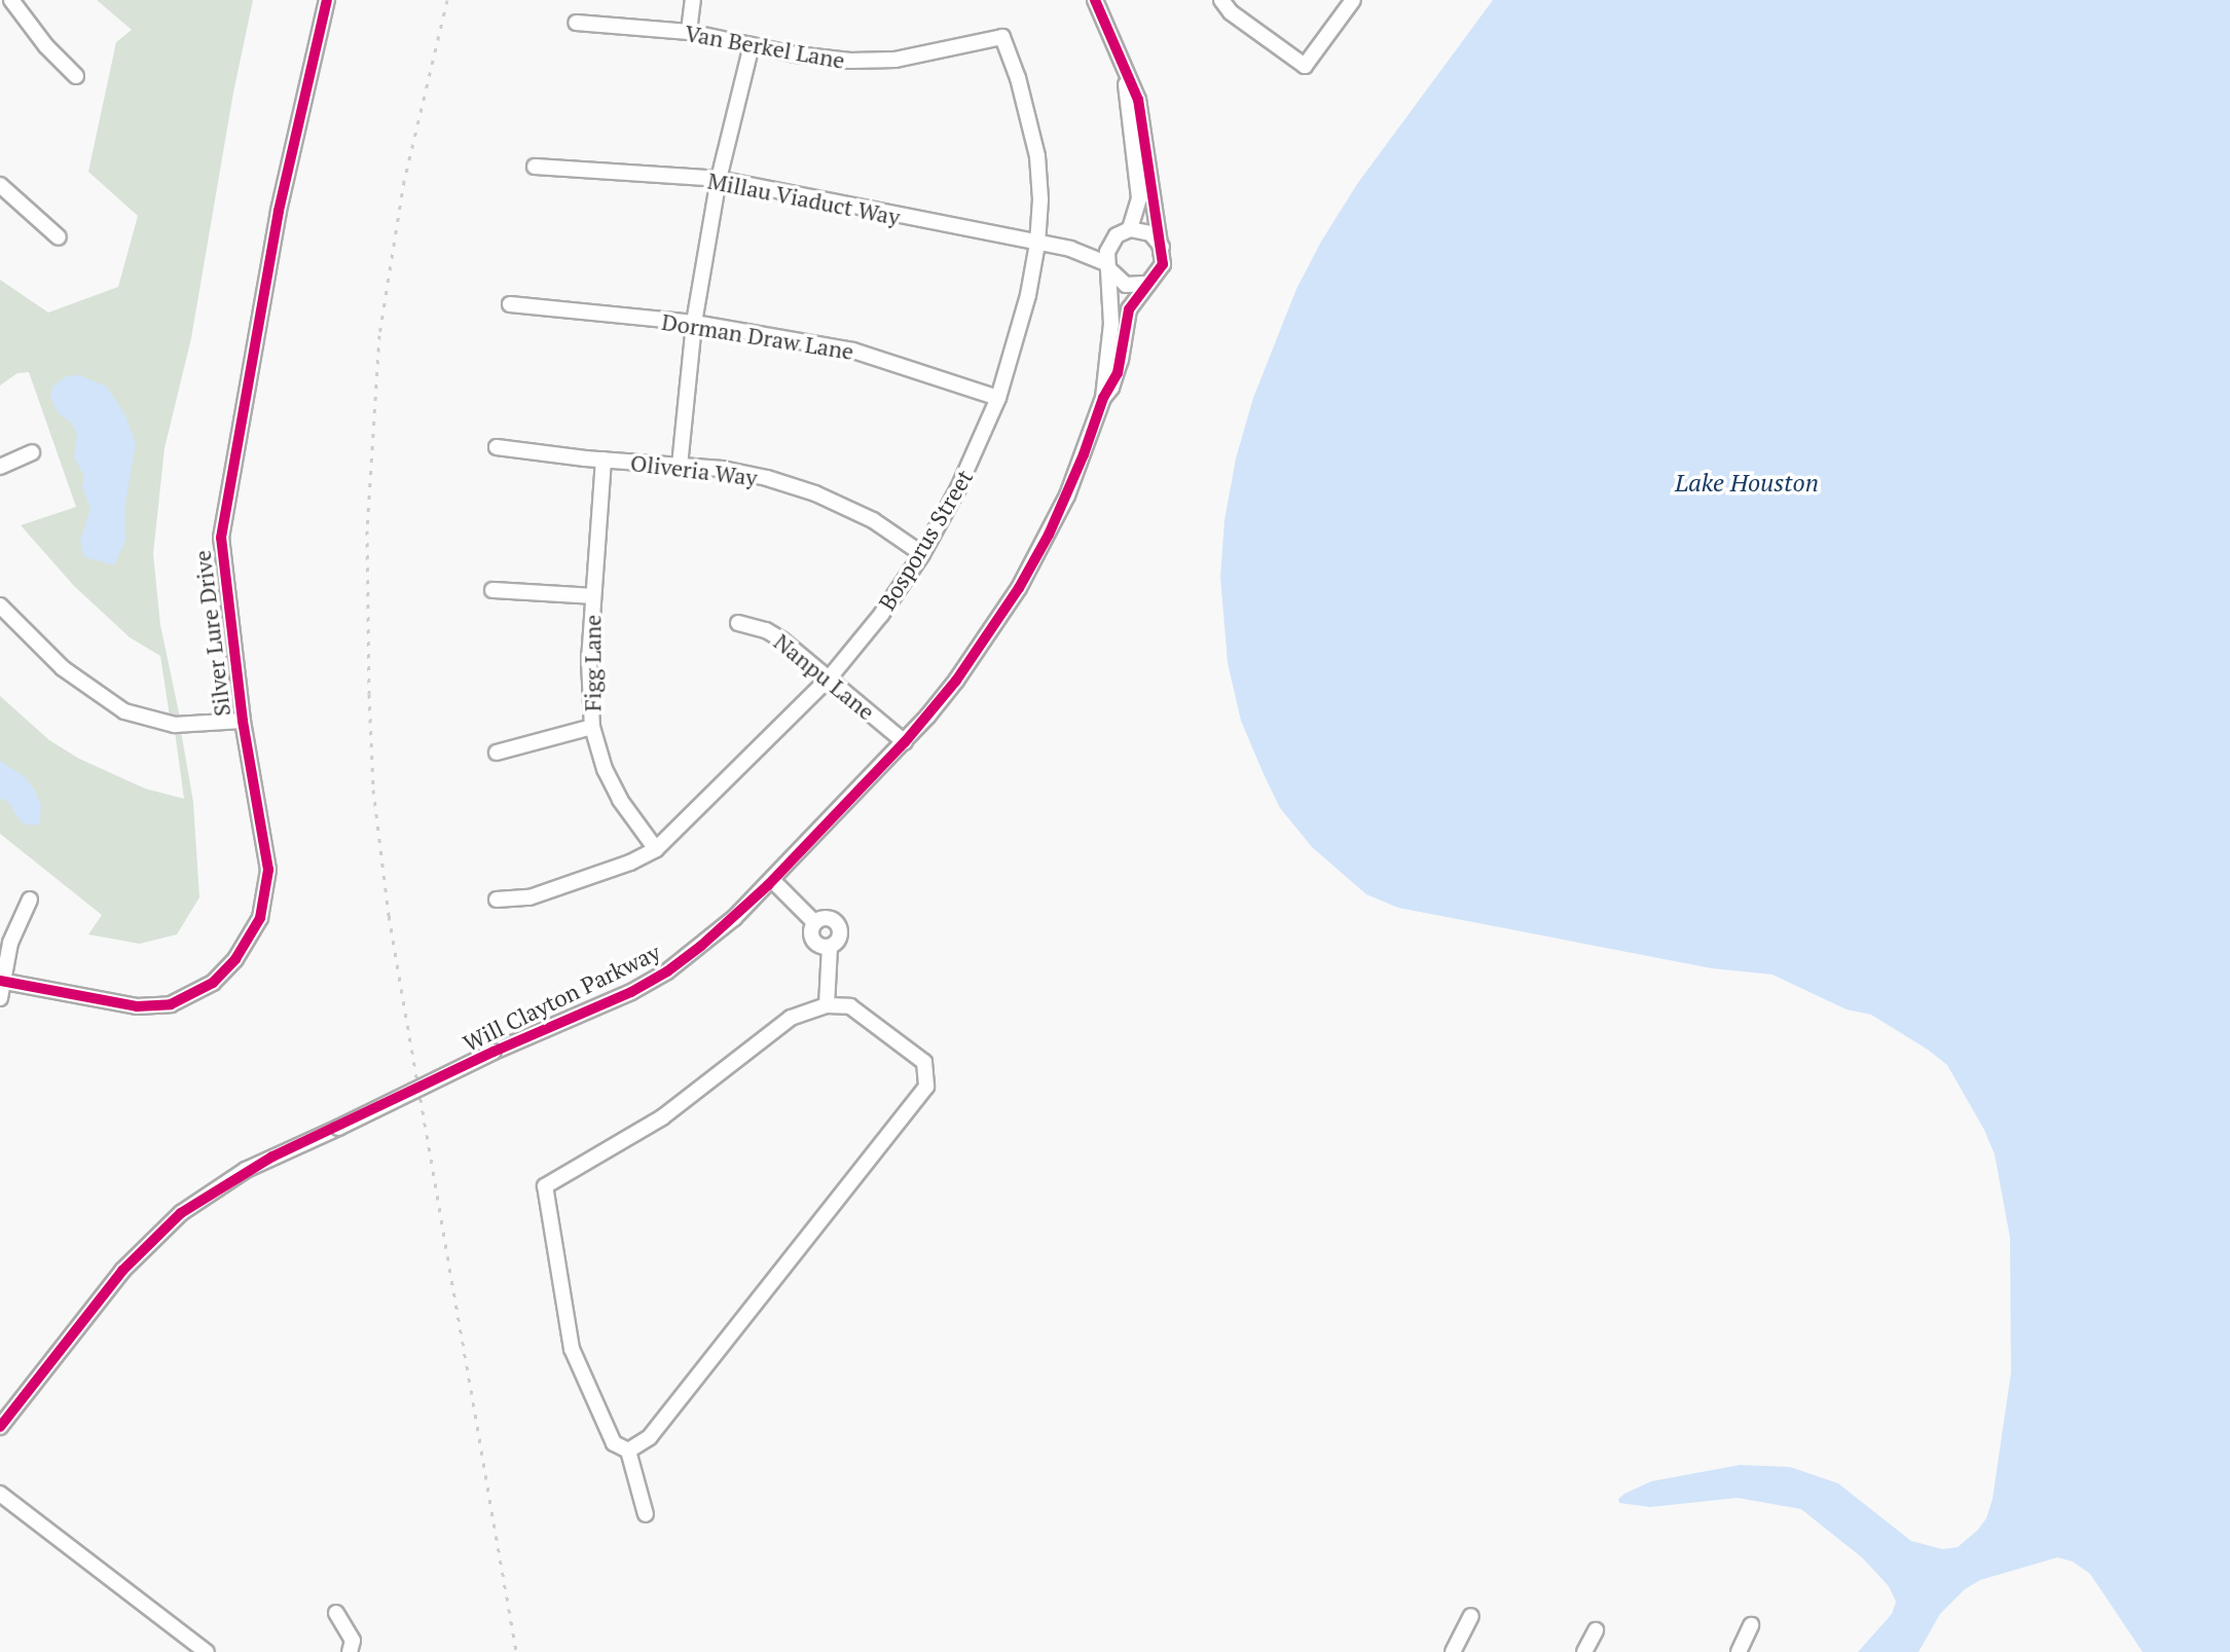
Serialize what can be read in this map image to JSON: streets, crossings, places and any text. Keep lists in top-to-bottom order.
{
  "streets": {
    "street": [
      "Van Berkel Lane",
      "Millau Viaduct Way",
      "Dorman Draw Lane",
      "Oliveria Way",
      "Bosporus Street",
      "Silver Lure Drive",
      "Figg Lane",
      "Nanpu Lane",
      "Will Clayton Parkway"
    ]
  },
  "crossings": [
    ["Van Berkel Lane", "Bosporus Street"],
    ["Millau Viaduct Way", "Bosporus Street"],
    ["Millau Viaduct Way", "Will Clayton Parkway"],
    ["Dorman Draw Lane", "Bosporus Street"],
    ["Oliveria Way", "Bosporus Street"],
    ["Oliveria Way", "Figg Lane"],
    ["Bosporus Street", "Figg Lane"],
    ["Bosporus Street", "Nanpu Lane"],
    ["Nanpu Lane", "Will Clayton Parkway"]
  ],
  "water": ["Lake Houston"]
}
